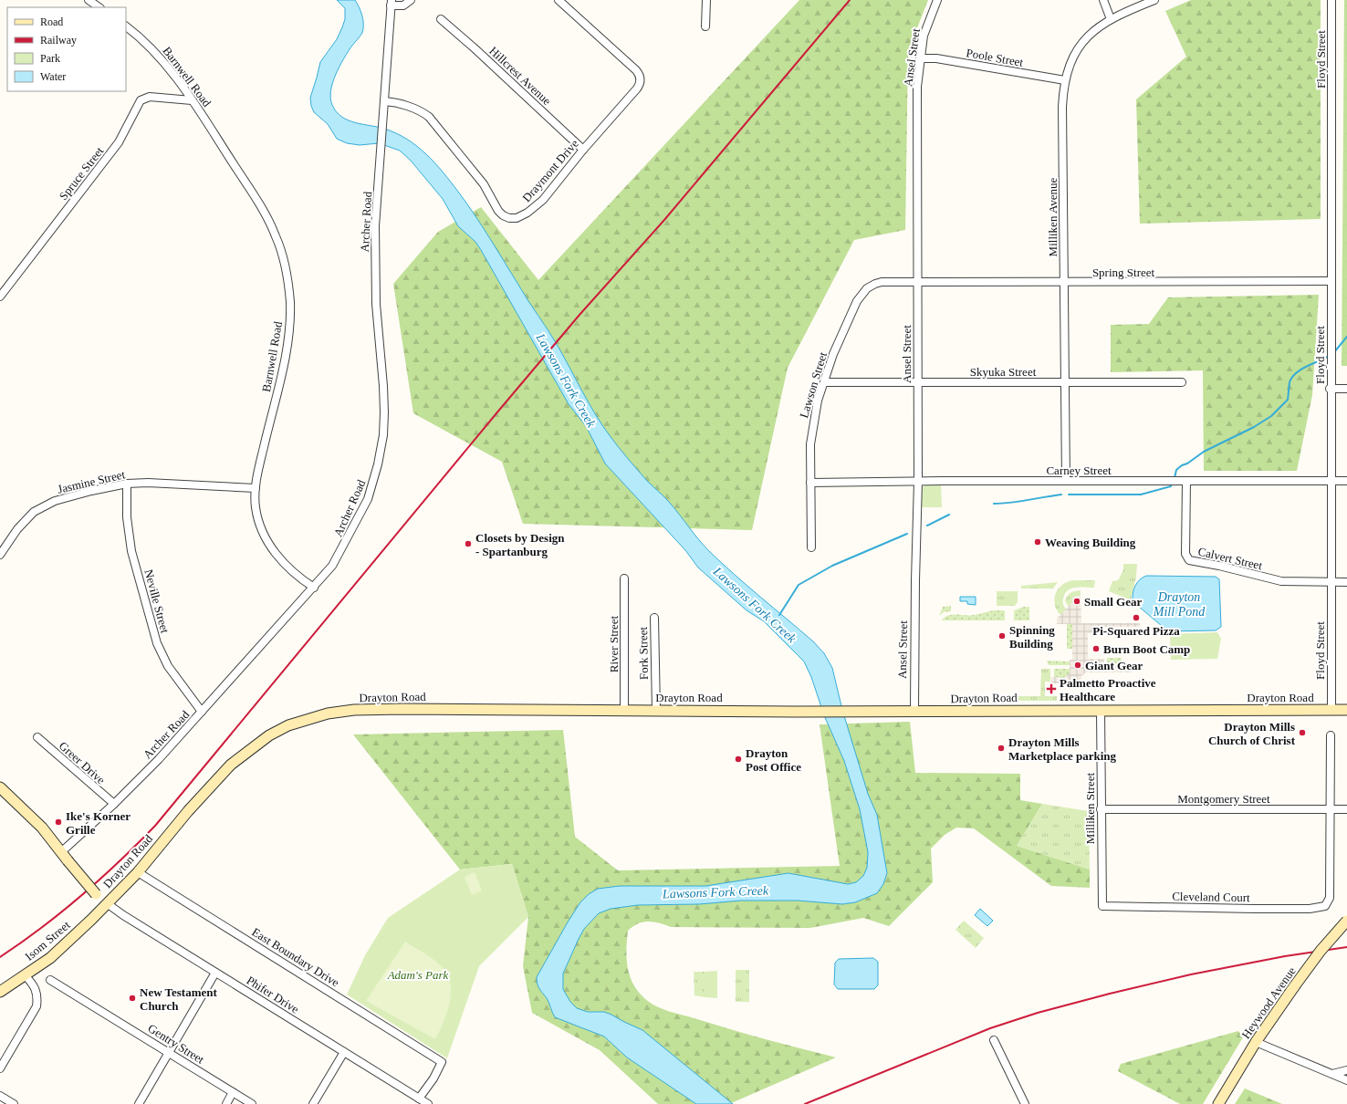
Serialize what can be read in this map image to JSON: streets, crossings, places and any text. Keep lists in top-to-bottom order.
{
  "streets": {
    "main road": ["Drayton Road", "Isom Street", "Heywood Avenue"],
    "street": [
      "Ansel Street",
      "Poole Street",
      "Floyd Street",
      "Hillcrest Avenue",
      "Barnwell Road",
      "Draymont Drive",
      "Spruce Street",
      "Milliken Avenue",
      "Archer Road",
      "Spring Street",
      "Skyuka Street",
      "Lawson Street",
      "Carney Street",
      "Jasmine Street",
      "Calvert Street",
      "Neville Street",
      "River Street",
      "Fork Street",
      "Greer Drive",
      "Montgomery Street",
      "Milliken Street",
      "Cleveland Court",
      "East Boundary Drive",
      "Phifer Drive",
      "Gentry Street"
    ]
  },
  "crossings": [
    ["Ansel Street", "Poole Street"],
    ["Ansel Street", "Spring Street"],
    ["Ansel Street", "Skyuka Street"],
    ["Ansel Street", "Lawson Street"],
    ["Ansel Street", "Carney Street"],
    ["Ansel Street", "Drayton Road"],
    ["Poole Street", "Milliken Avenue"],
    ["Floyd Street", "Spring Street"],
    ["Floyd Street", "Carney Street"],
    ["Floyd Street", "Calvert Street"],
    ["Floyd Street", "Drayton Road"],
    ["Hillcrest Avenue", "Draymont Drive"],
    ["Barnwell Road", "Spruce Street"],
    ["Barnwell Road", "Archer Road"],
    ["Barnwell Road", "Jasmine Street"],
    ["Draymont Drive", "Archer Road"],
    ["Milliken Avenue", "Spring Street"],
    ["Milliken Avenue", "Skyuka Street"],
    ["Milliken Avenue", "Carney Street"],
    ["Archer Road", "Neville Street"],
    ["Archer Road", "Greer Drive"],
    ["Spring Street", "Lawson Street"],
    ["Skyuka Street", "Lawson Street"],
    ["Lawson Street", "Carney Street"],
    ["Carney Street", "Calvert Street"],
    ["Jasmine Street", "Neville Street"],
    ["River Street", "Drayton Road"],
    ["Fork Street", "Drayton Road"],
    ["Drayton Road", "Milliken Street"],
    ["Drayton Road", "Isom Street"],
    ["Drayton Road", "East Boundary Drive"],
    ["Drayton Road", "Phifer Drive"],
    ["Montgomery Street", "Milliken Street"],
    ["Montgomery Street", "Cleveland Court"],
    ["Milliken Street", "Cleveland Court"],
    ["Isom Street", "Phifer Drive"],
    ["East Boundary Drive", "Phifer Drive"]
  ],
  "water": ["Lawsons Fork Creek", "Drayton Mill Pond"],
  "parks": ["Adam's Park"],
  "places": {
    "other": [
      "Weaving Building",
      "Closets by Design - Spartanburg",
      "Small Gear",
      "Pi-Squared Pizza",
      "Spinning Building",
      "Burn Boot Camp",
      "Giant Gear",
      "Drayton Mills Church of Christ",
      "Drayton Mills Marketplace parking",
      "Drayton Post Office",
      "Ike's Korner Grille",
      "New Testament Church"
    ],
    "health": ["Palmetto Proactive Healthcare"]
  },
  "legend": [
    "Road",
    "Railway",
    "Park",
    "Water"
  ]
}
